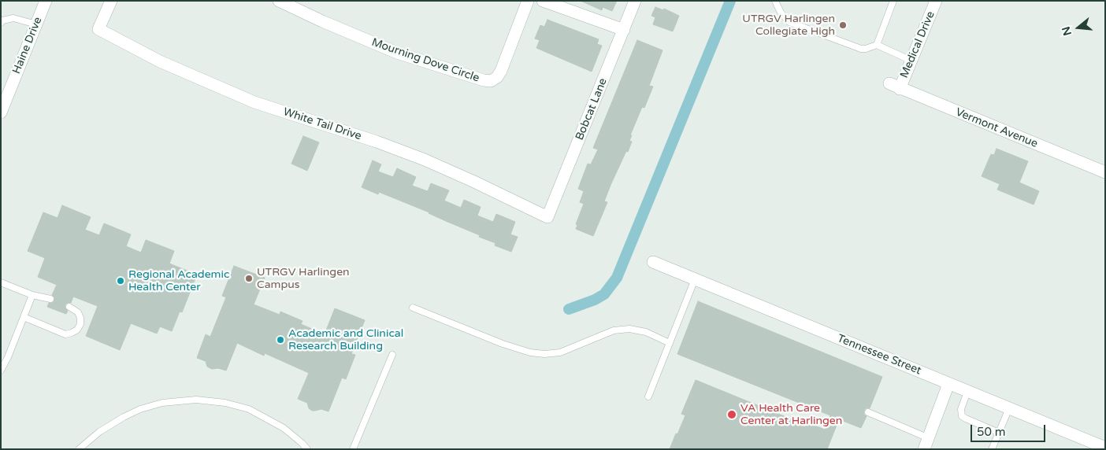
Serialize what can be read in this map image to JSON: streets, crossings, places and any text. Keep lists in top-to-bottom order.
{
  "streets": {
    "street": [
      "Medical Drive",
      "Haine Drive",
      "Mourning Dove Circle",
      "Bobcat Lane",
      "White Tail Drive",
      "Vermont Avenue",
      "Tennessee Street"
    ]
  },
  "crossings": [
    ["Medical Drive", "Vermont Avenue"],
    ["Bobcat Lane", "White Tail Drive"]
  ],
  "places": [
    "UTRGV Harlingen Collegiate High",
    "UTRGV Harlingen Campus",
    "Regional Academic Health Center",
    "Academic and Clinical Research Building",
    "VA Health Care Center at Harlingen"
  ],
  "scale_bar": "50 m",
  "north": "left"
}
